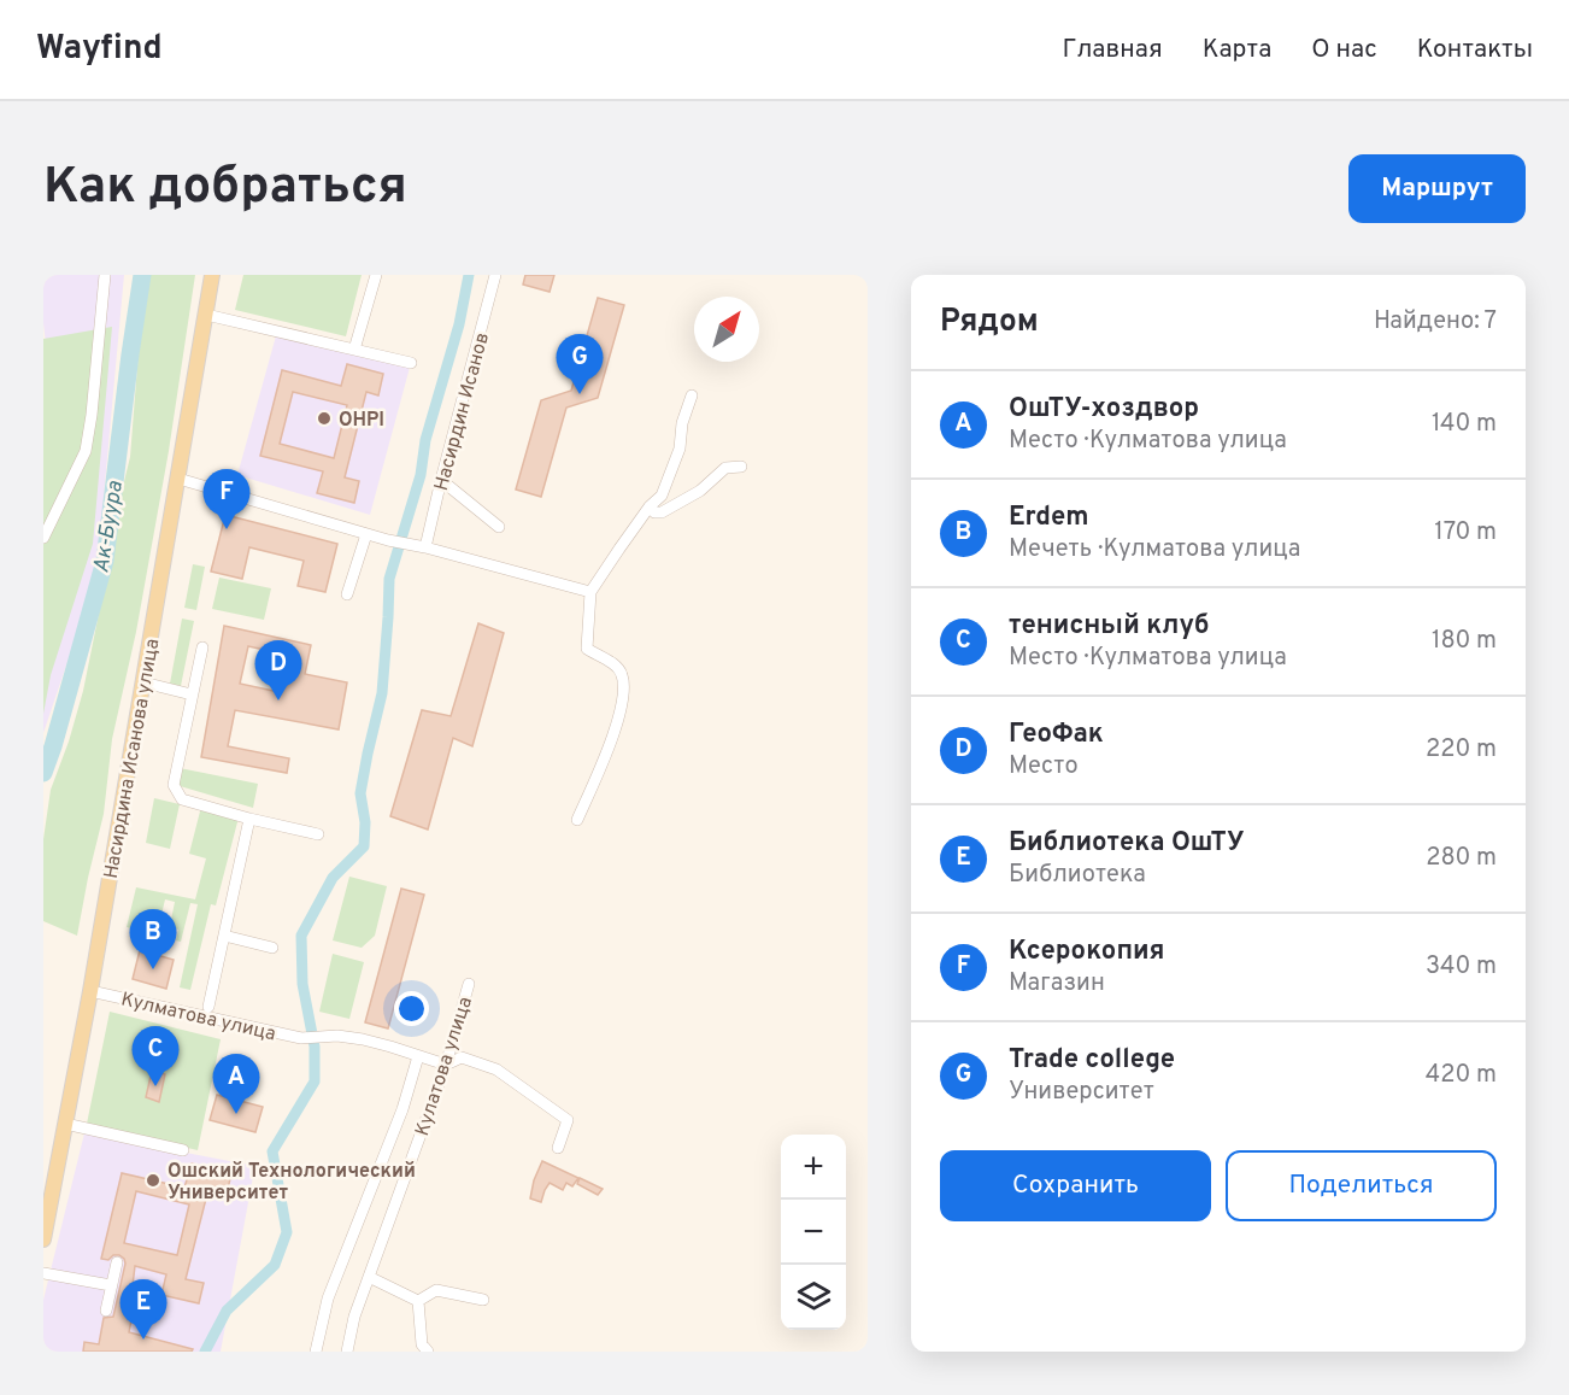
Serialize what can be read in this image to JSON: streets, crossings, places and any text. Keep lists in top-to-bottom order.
{
  "streets": {
    "main road": ["Насирдина Исанова улица"],
    "street": ["Насирдин Исанов", "Кулматова улица", "Кулатова улица"]
  },
  "crossings": [
    ["Насирдина Исанова улица", "Кулматова улица"],
    ["Кулматова улица", "Кулатова улица"]
  ],
  "water": ["Ак-Буура"],
  "places": ["OHPI", "Ошский Технологический Университет"],
  "north": "top right",
  "page": {
    "header": "Wayfind",
    "nav": [
      "Главная",
      "Карта",
      "О нас",
      "Контакты"
    ],
    "buttons": [
      "Маршрут",
      ["Сохранить", "Поделиться"]
    ],
    "title": "Как добраться",
    "heading": ["Рядом", "Найдено: 7"],
    "pins": [
      "G",
      "F",
      "D",
      "B",
      "C",
      "A",
      "E"
    ],
    "list": [
      {
        "mark": "A",
        "name": "ОшТУ-хоздвор",
        "note": "Место · Кулматова улица",
        "value": "140 m"
      },
      {
        "mark": "B",
        "name": "Erdem",
        "note": "Мечеть · Кулматова улица",
        "value": "170 m"
      },
      {
        "mark": "C",
        "name": "тенисный клуб",
        "note": "Место · Кулматова улица",
        "value": "180 m"
      },
      {
        "mark": "D",
        "name": "ГеоФак",
        "note": "Место",
        "value": "220 m"
      },
      {
        "mark": "E",
        "name": "Библиотека ОшТУ",
        "note": "Библиотека",
        "value": "280 m"
      },
      {
        "mark": "F",
        "name": "Ксерокопия",
        "note": "Магазин",
        "value": "340 m"
      },
      {
        "mark": "G",
        "name": "Trade college",
        "note": "Университет",
        "value": "420 m"
      }
    ],
    "map_buttons": ["+", "−"]
  }
}
